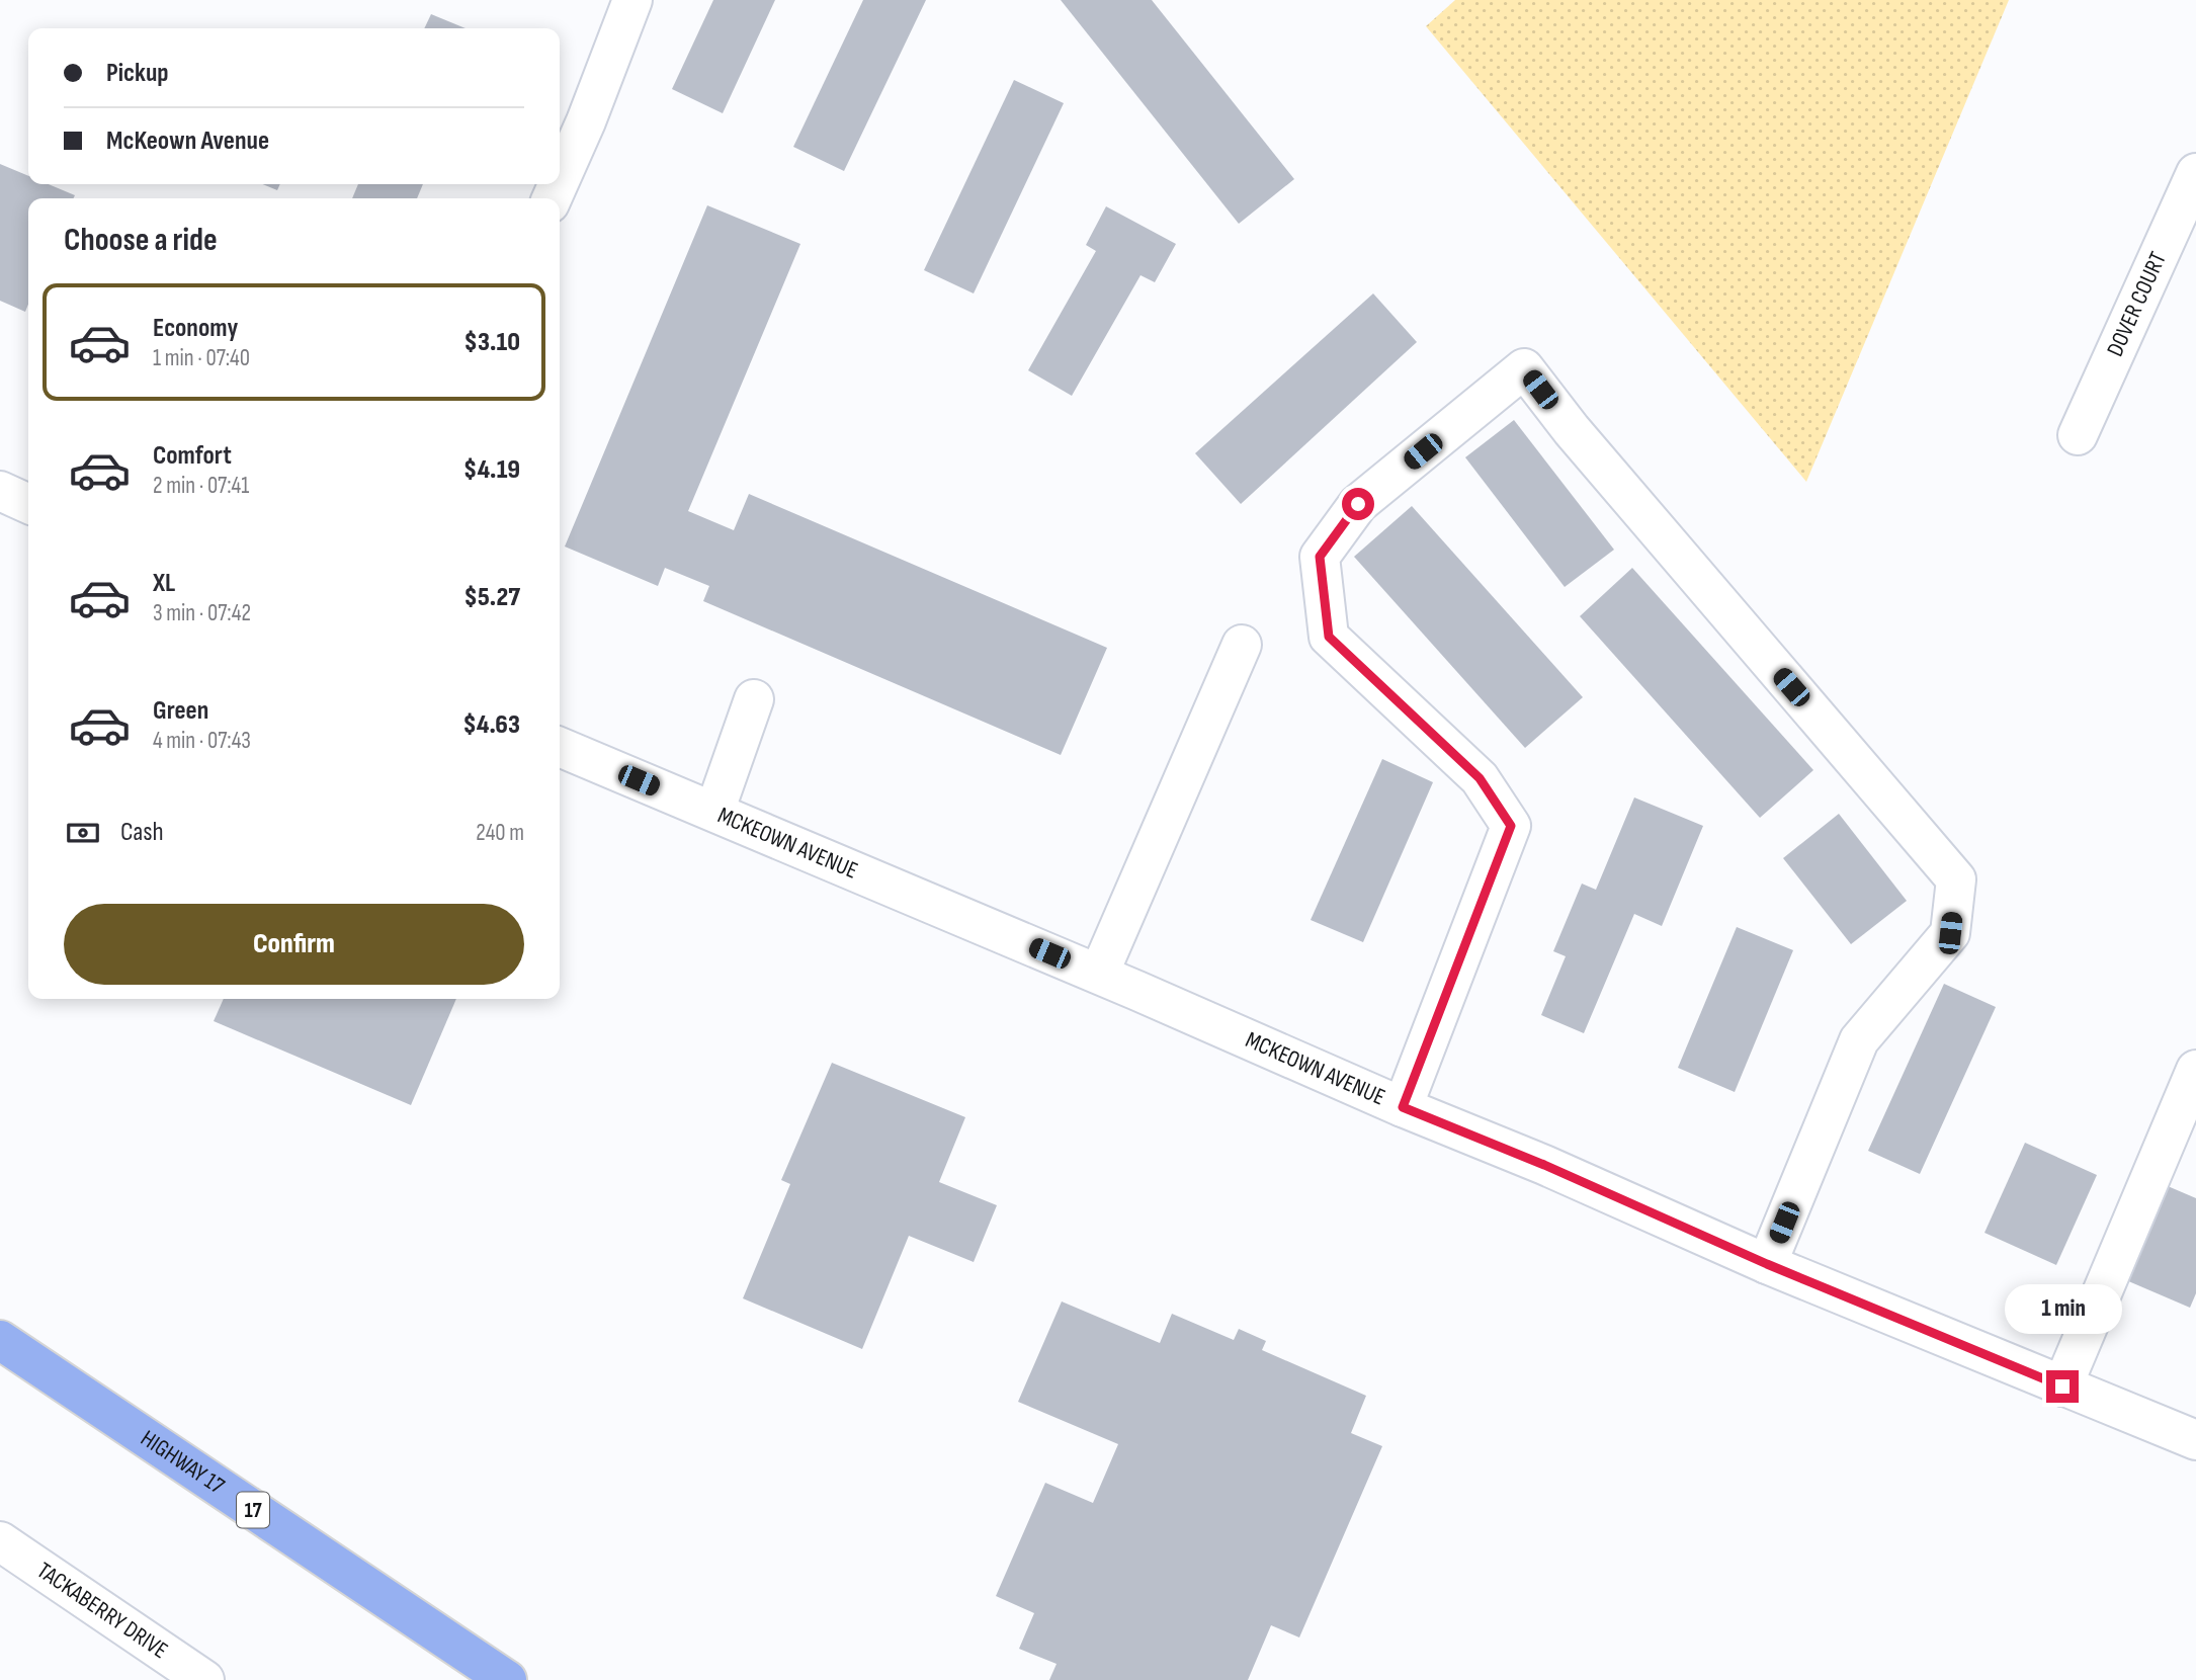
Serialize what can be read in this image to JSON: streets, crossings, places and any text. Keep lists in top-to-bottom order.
{
  "streets": {
    "highway": ["HIGHWAY 17", "17"],
    "street": ["DOVER COURT", "MCKEOWN AVENUE", "TACKABERRY DRIVE"]
  },
  "page": {
    "banner": ["Pickup", "McKeown Avenue"],
    "heading": "Choose a ride",
    "list": [
      {
        "name": "Economy",
        "note": "1 min · 07:40",
        "value": "$3.10"
      },
      {
        "name": "Comfort",
        "note": "2 min · 07:41",
        "value": "$4.19"
      },
      {
        "name": "XL",
        "note": "3 min · 07:42",
        "value": "$5.27"
      },
      {
        "name": "Green",
        "note": "4 min · 07:43",
        "value": "$4.63"
      }
    ],
    "pay": ["Cash", "240 m"],
    "buttons": "Confirm",
    "bubble": "1 min"
  }
}
